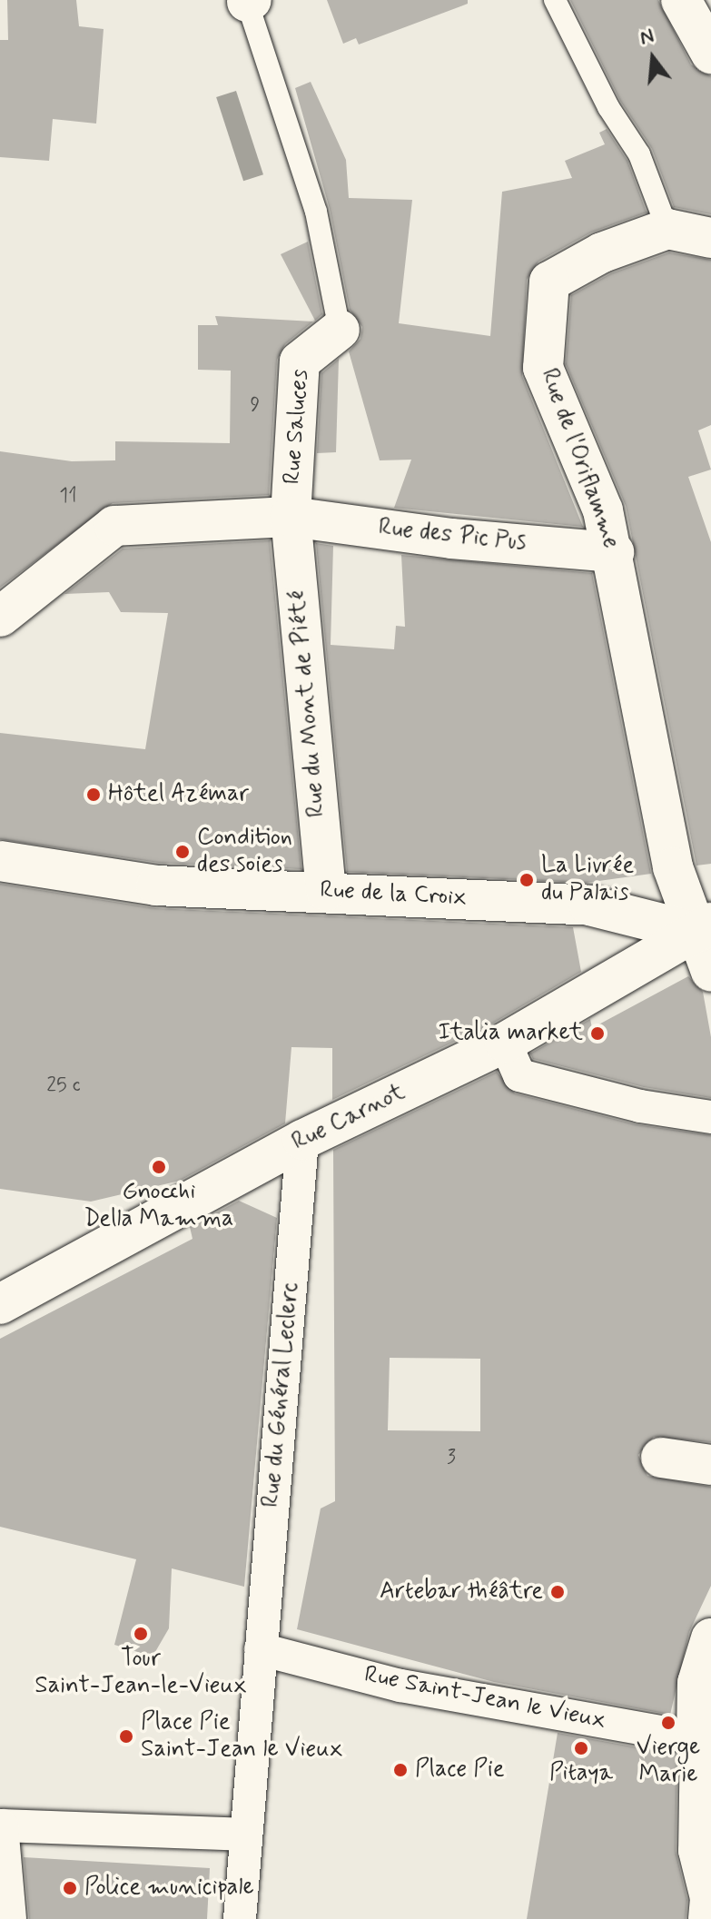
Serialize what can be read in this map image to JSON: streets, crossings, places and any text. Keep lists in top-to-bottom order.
{
  "streets": {
    "street": [
      "Rue Saluces",
      "Rue de l'Oriflamme",
      "Rue des Pic Pus",
      "Rue du Mont de Piété",
      "Rue de la Croix",
      "Rue Carnot",
      "Rue du Général Leclerc",
      "Rue Saint-Jean le Vieux"
    ]
  },
  "crossings": [
    ["Rue Saluces", "Rue des Pic Pus"],
    ["Rue Saluces", "Rue du Mont de Piété"],
    ["Rue de l'Oriflamme", "Rue des Pic Pus"],
    ["Rue de l'Oriflamme", "Rue de la Croix"],
    ["Rue de l'Oriflamme", "Rue Carnot"],
    ["Rue des Pic Pus", "Rue du Mont de Piété"],
    ["Rue du Mont de Piété", "Rue de la Croix"],
    ["Rue de la Croix", "Rue Carnot"],
    ["Rue Carnot", "Rue du Général Leclerc"],
    ["Rue du Général Leclerc", "Rue Saint-Jean le Vieux"]
  ],
  "places": [
    "Hôtel Azémar",
    "Condition des soies",
    "La Livrée du Palais",
    "Italia market",
    "Gnocchi Della Mamma",
    "Artebar théâtre",
    "Tour Saint-Jean-le-Vieux",
    "Vierge Marie",
    "Place Pie Saint-Jean le Vieux",
    "Pitaya",
    "Place Pie",
    "Police municipale"
  ],
  "house_numbers": [
    "9",
    "11",
    "25 c",
    "3"
  ],
  "north": "top"
}
